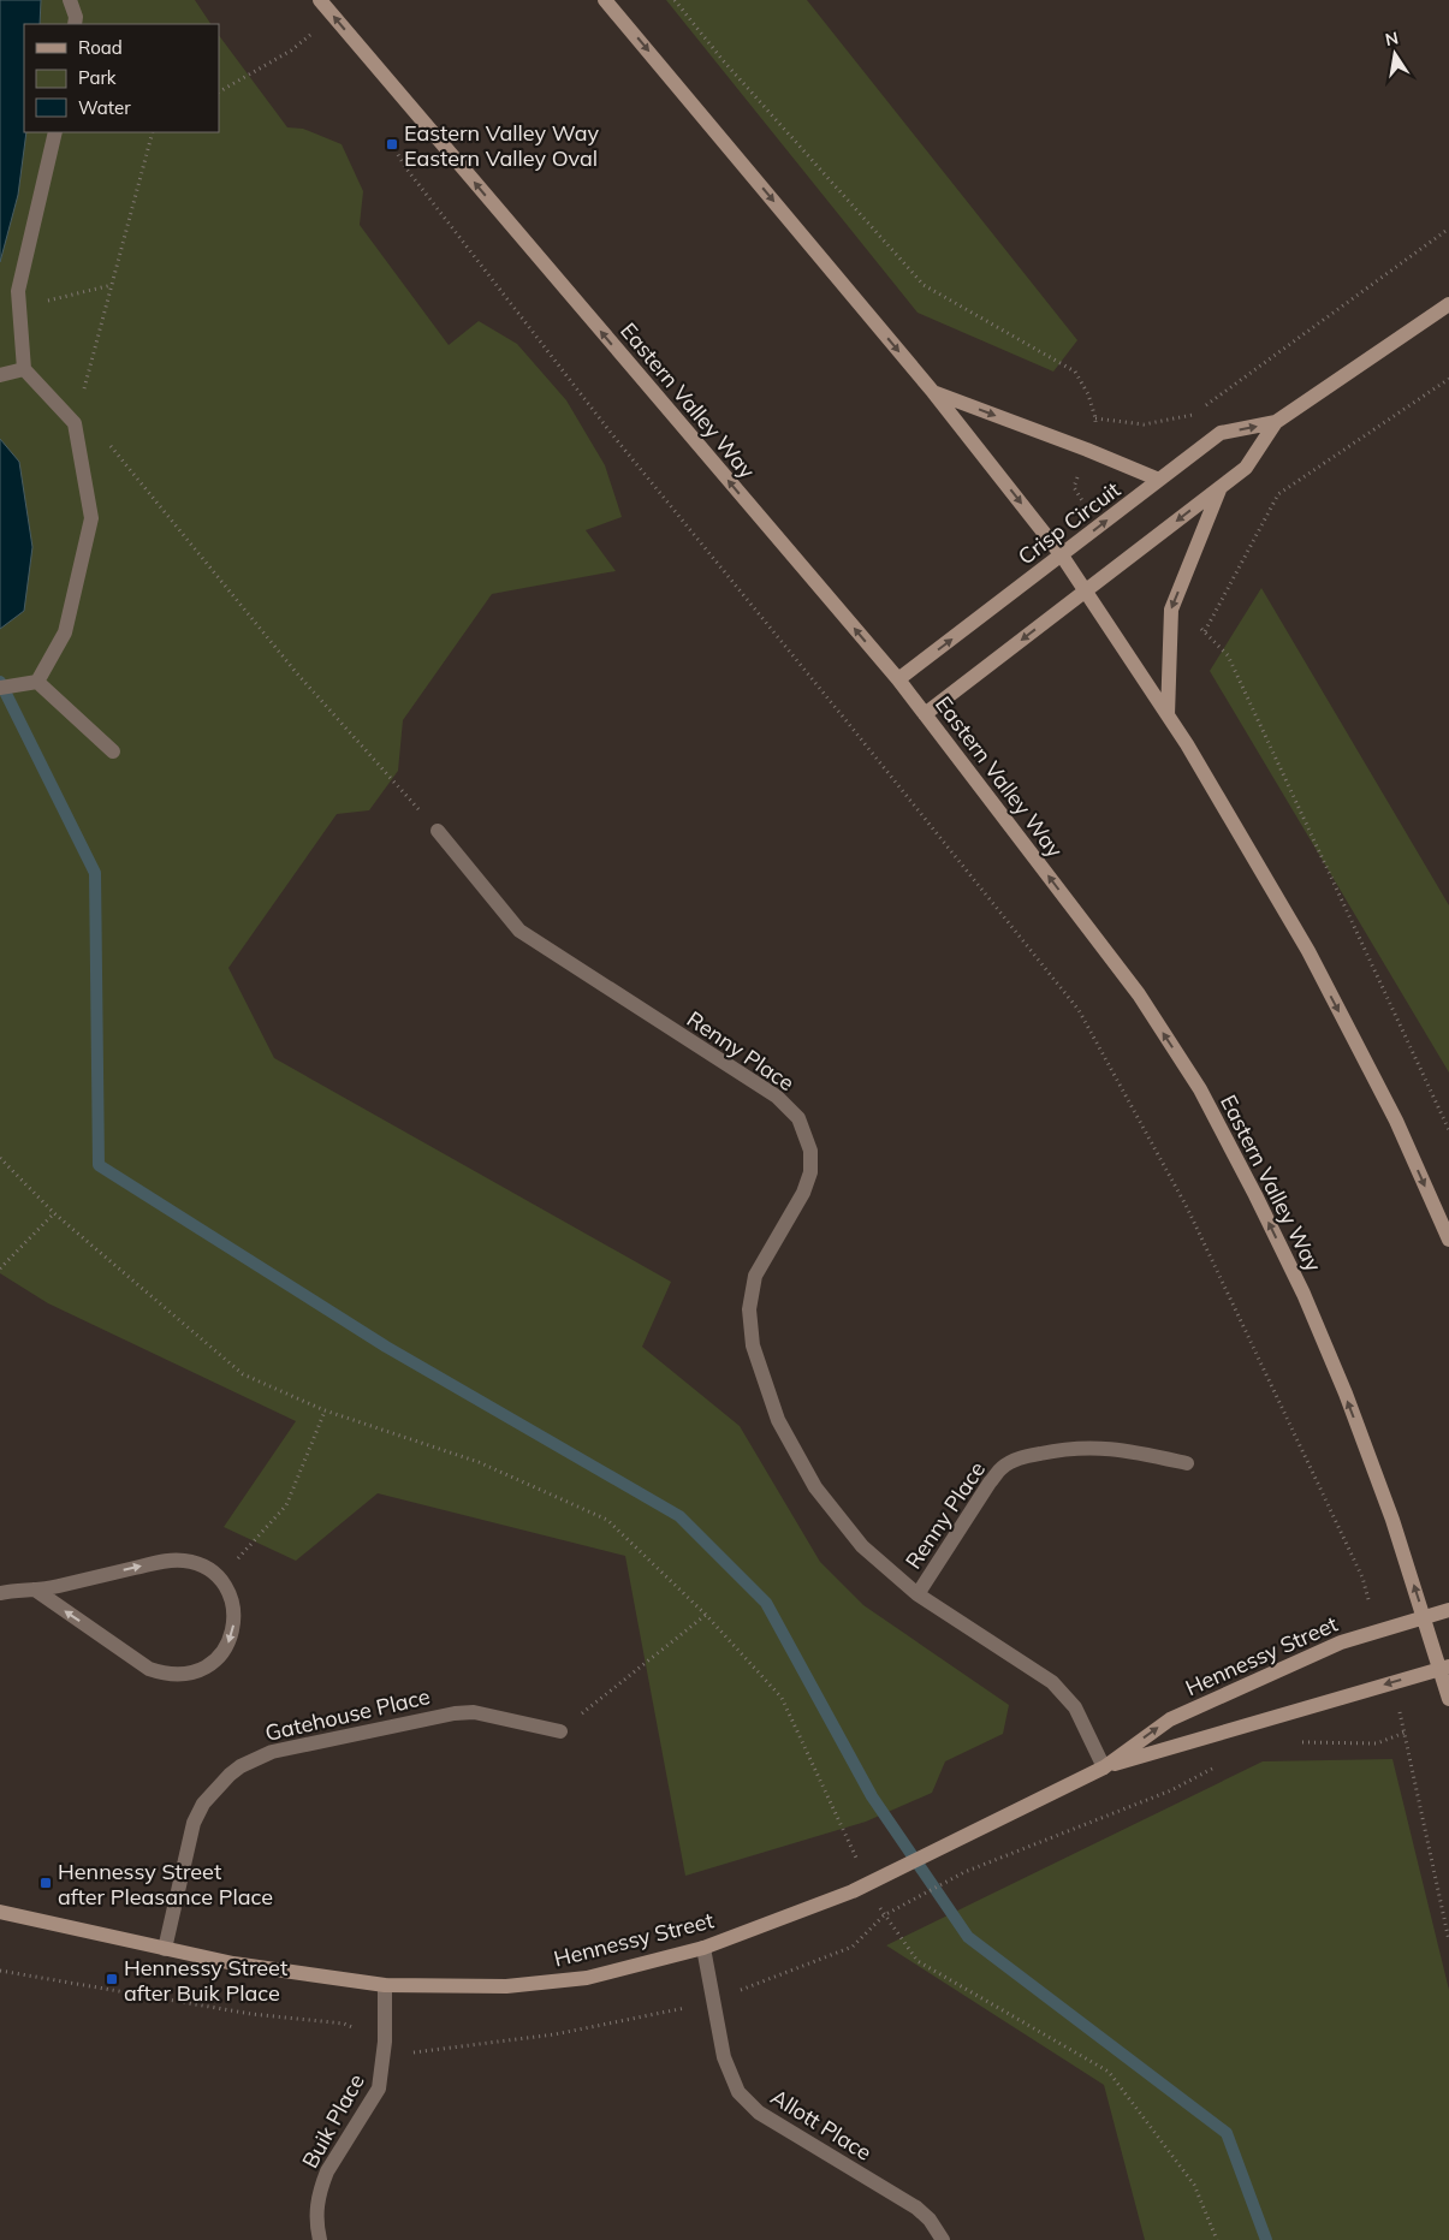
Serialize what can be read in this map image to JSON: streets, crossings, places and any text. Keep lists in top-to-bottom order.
{
  "streets": {
    "main road": ["Eastern Valley Way", "Crisp Circuit", "Hennessy Street"],
    "street": [
      "Renny Place",
      "Gatehouse Place",
      "Buik Place",
      "Allott Place"
    ]
  },
  "crossings": [
    ["Eastern Valley Way", "Crisp Circuit"],
    ["Eastern Valley Way", "Hennessy Street"],
    ["Renny Place", "Hennessy Street"],
    ["Hennessy Street", "Gatehouse Place"],
    ["Hennessy Street", "Buik Place"],
    ["Hennessy Street", "Allott Place"]
  ],
  "one_way": ["Eastern Valley Way"],
  "places": {
    "transit": ["Eastern Valley Way Eastern Valley Oval", "Hennessy Street after Pleasance Place", "Hennessy Street after Buik Place"]
  },
  "legend": ["Road", "Park", "Water"],
  "north": "top"
}
